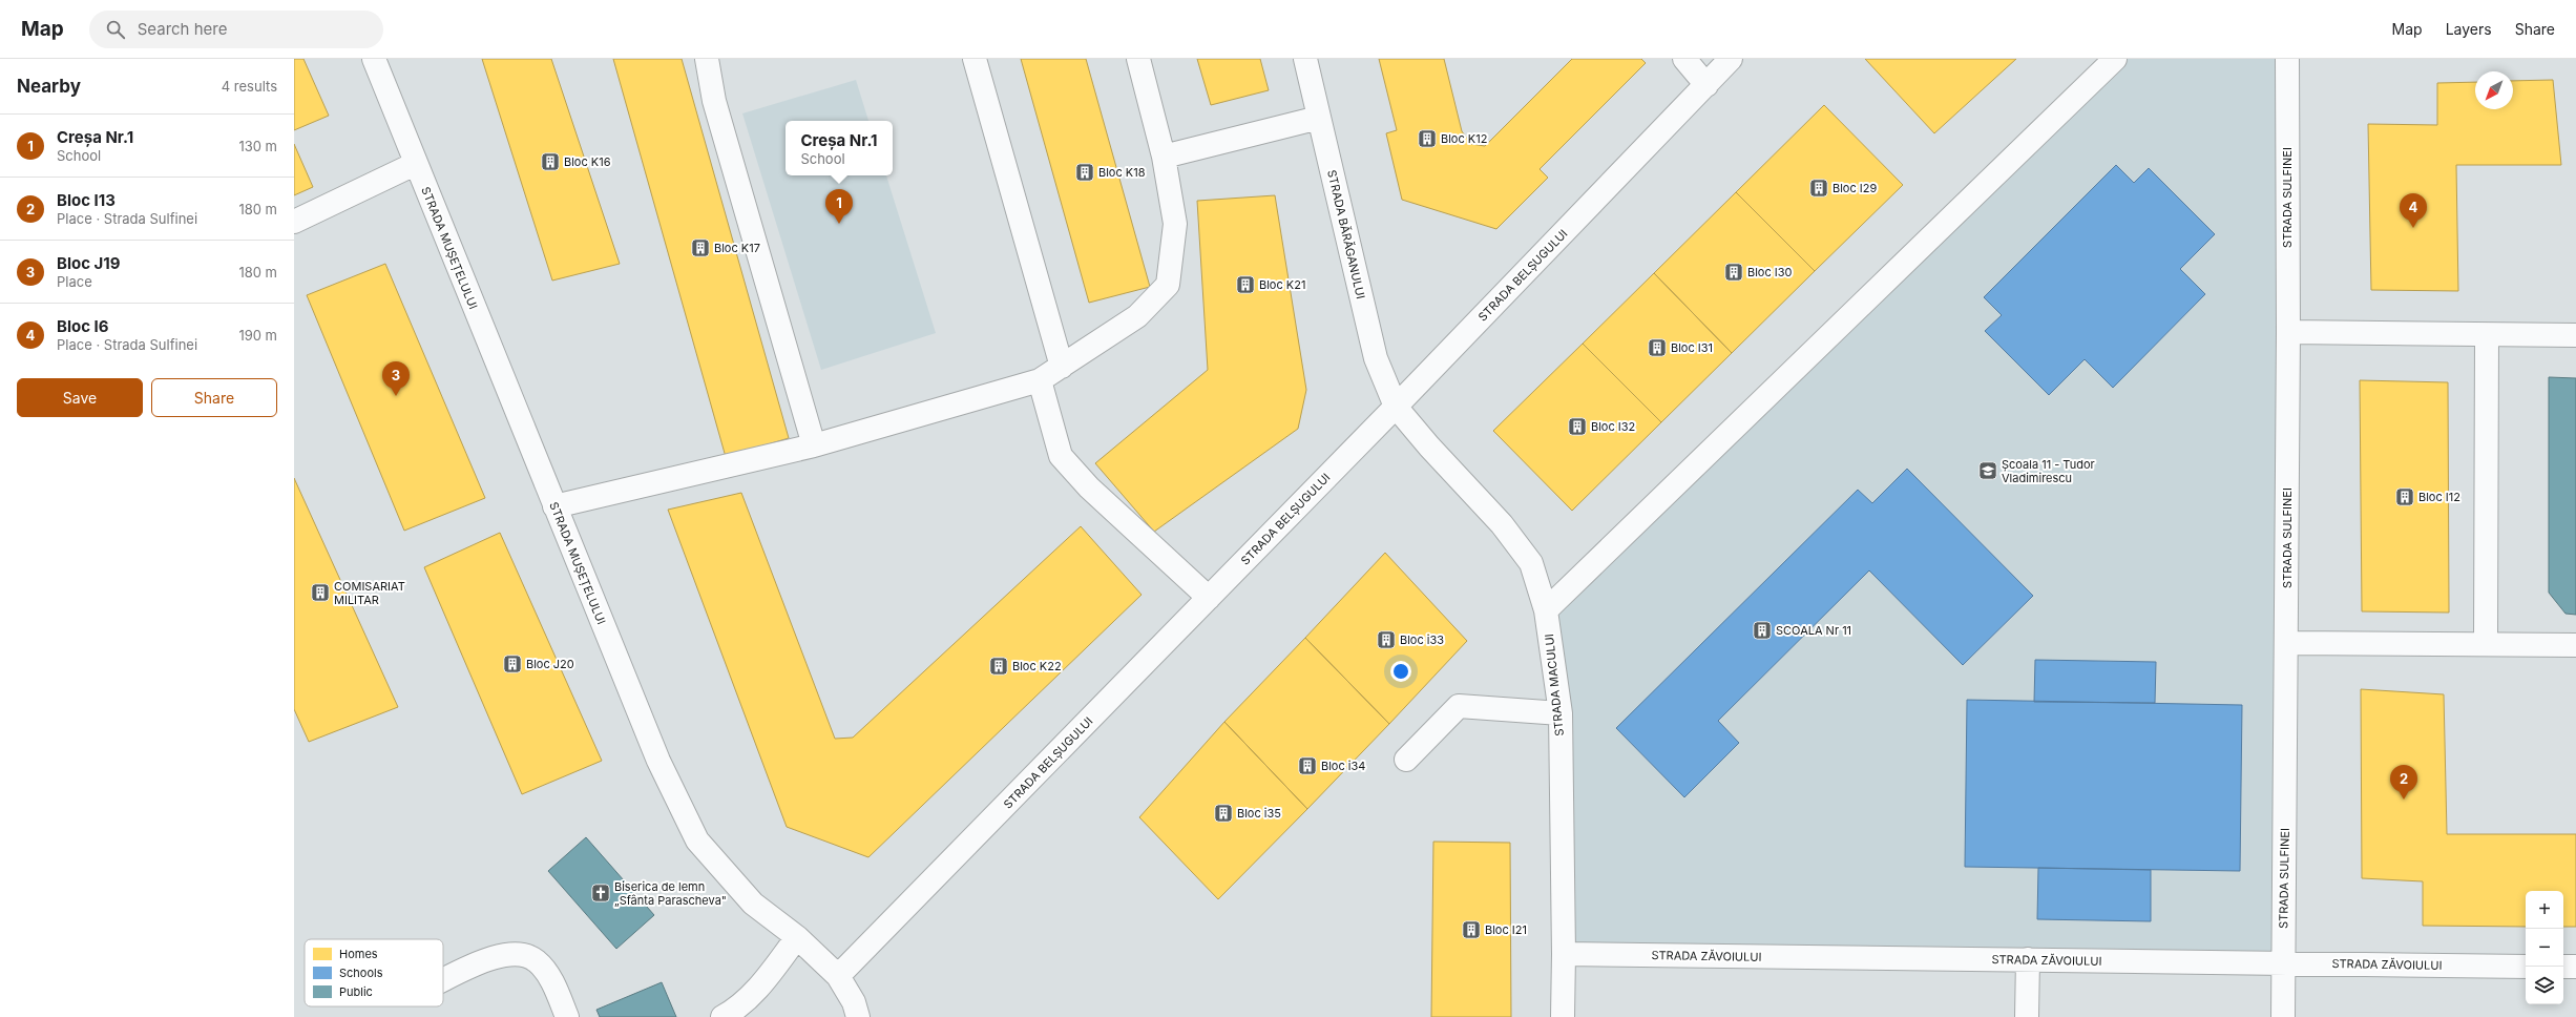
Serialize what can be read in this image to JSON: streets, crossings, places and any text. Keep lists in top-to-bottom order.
{
  "streets": {
    "street": [
      "STRADA SULFINEI",
      "STRADA BĂRĂGANULUI",
      "STRADA MUȘEȚELULUI",
      "STRADA BELȘUGULUI",
      "STRADA MACULUI",
      "STRADA ZĂVOIULUI"
    ]
  },
  "crossings": [
    ["STRADA SULFINEI", "STRADA ZĂVOIULUI"],
    ["STRADA BĂRĂGANULUI", "STRADA BELȘUGULUI"],
    ["STRADA BĂRĂGANULUI", "STRADA MACULUI"],
    ["STRADA MUȘEȚELULUI", "STRADA BELȘUGULUI"],
    ["STRADA BELȘUGULUI", "STRADA MACULUI"],
    ["STRADA MACULUI", "STRADA ZĂVOIULUI"]
  ],
  "places": {
    "building": [
      "Bloc K12",
      "Bloc K16",
      "Bloc K18",
      "Bloc I29",
      "Bloc K17",
      "Bloc I30",
      "Bloc K21",
      "Bloc I31",
      "Bloc I32",
      "Bloc I12",
      "COMISARIAT MILITAR",
      "SCOALA Nr 11",
      "Bloc i33",
      "Bloc J20",
      "Bloc K22",
      "Bloc i34",
      "Bloc i35",
      "Bloc I21"
    ],
    "school or university": ["Școala 11 - Tudor Vladimirescu"],
    "church": ["Biserica de lemn „Sfânta Parascheva\""]
  },
  "legend": ["Homes", "Schools", "Public"],
  "north": "bottom left",
  "page": {
    "header": "Map",
    "search": "Search here",
    "nav": ["Map", "Layers", "Share"],
    "heading": ["Nearby", "4 results"],
    "list": [
      {
        "mark": "1",
        "name": "Creșa Nr.1",
        "note": "School",
        "value": "130 m"
      },
      {
        "mark": "2",
        "name": "Bloc I13",
        "note": "Place · Strada Sulfinei",
        "value": "180 m"
      },
      {
        "mark": "3",
        "name": "Bloc J19",
        "note": "Place",
        "value": "180 m"
      },
      {
        "mark": "4",
        "name": "Bloc I6",
        "note": "Place · Strada Sulfinei",
        "value": "190 m"
      }
    ],
    "popup": ["Creșa Nr.1", "School"],
    "pins": [
      "1",
      "4",
      "3",
      "2"
    ],
    "buttons": ["Save", "Share"],
    "map_buttons": ["+", "−"]
  }
}
